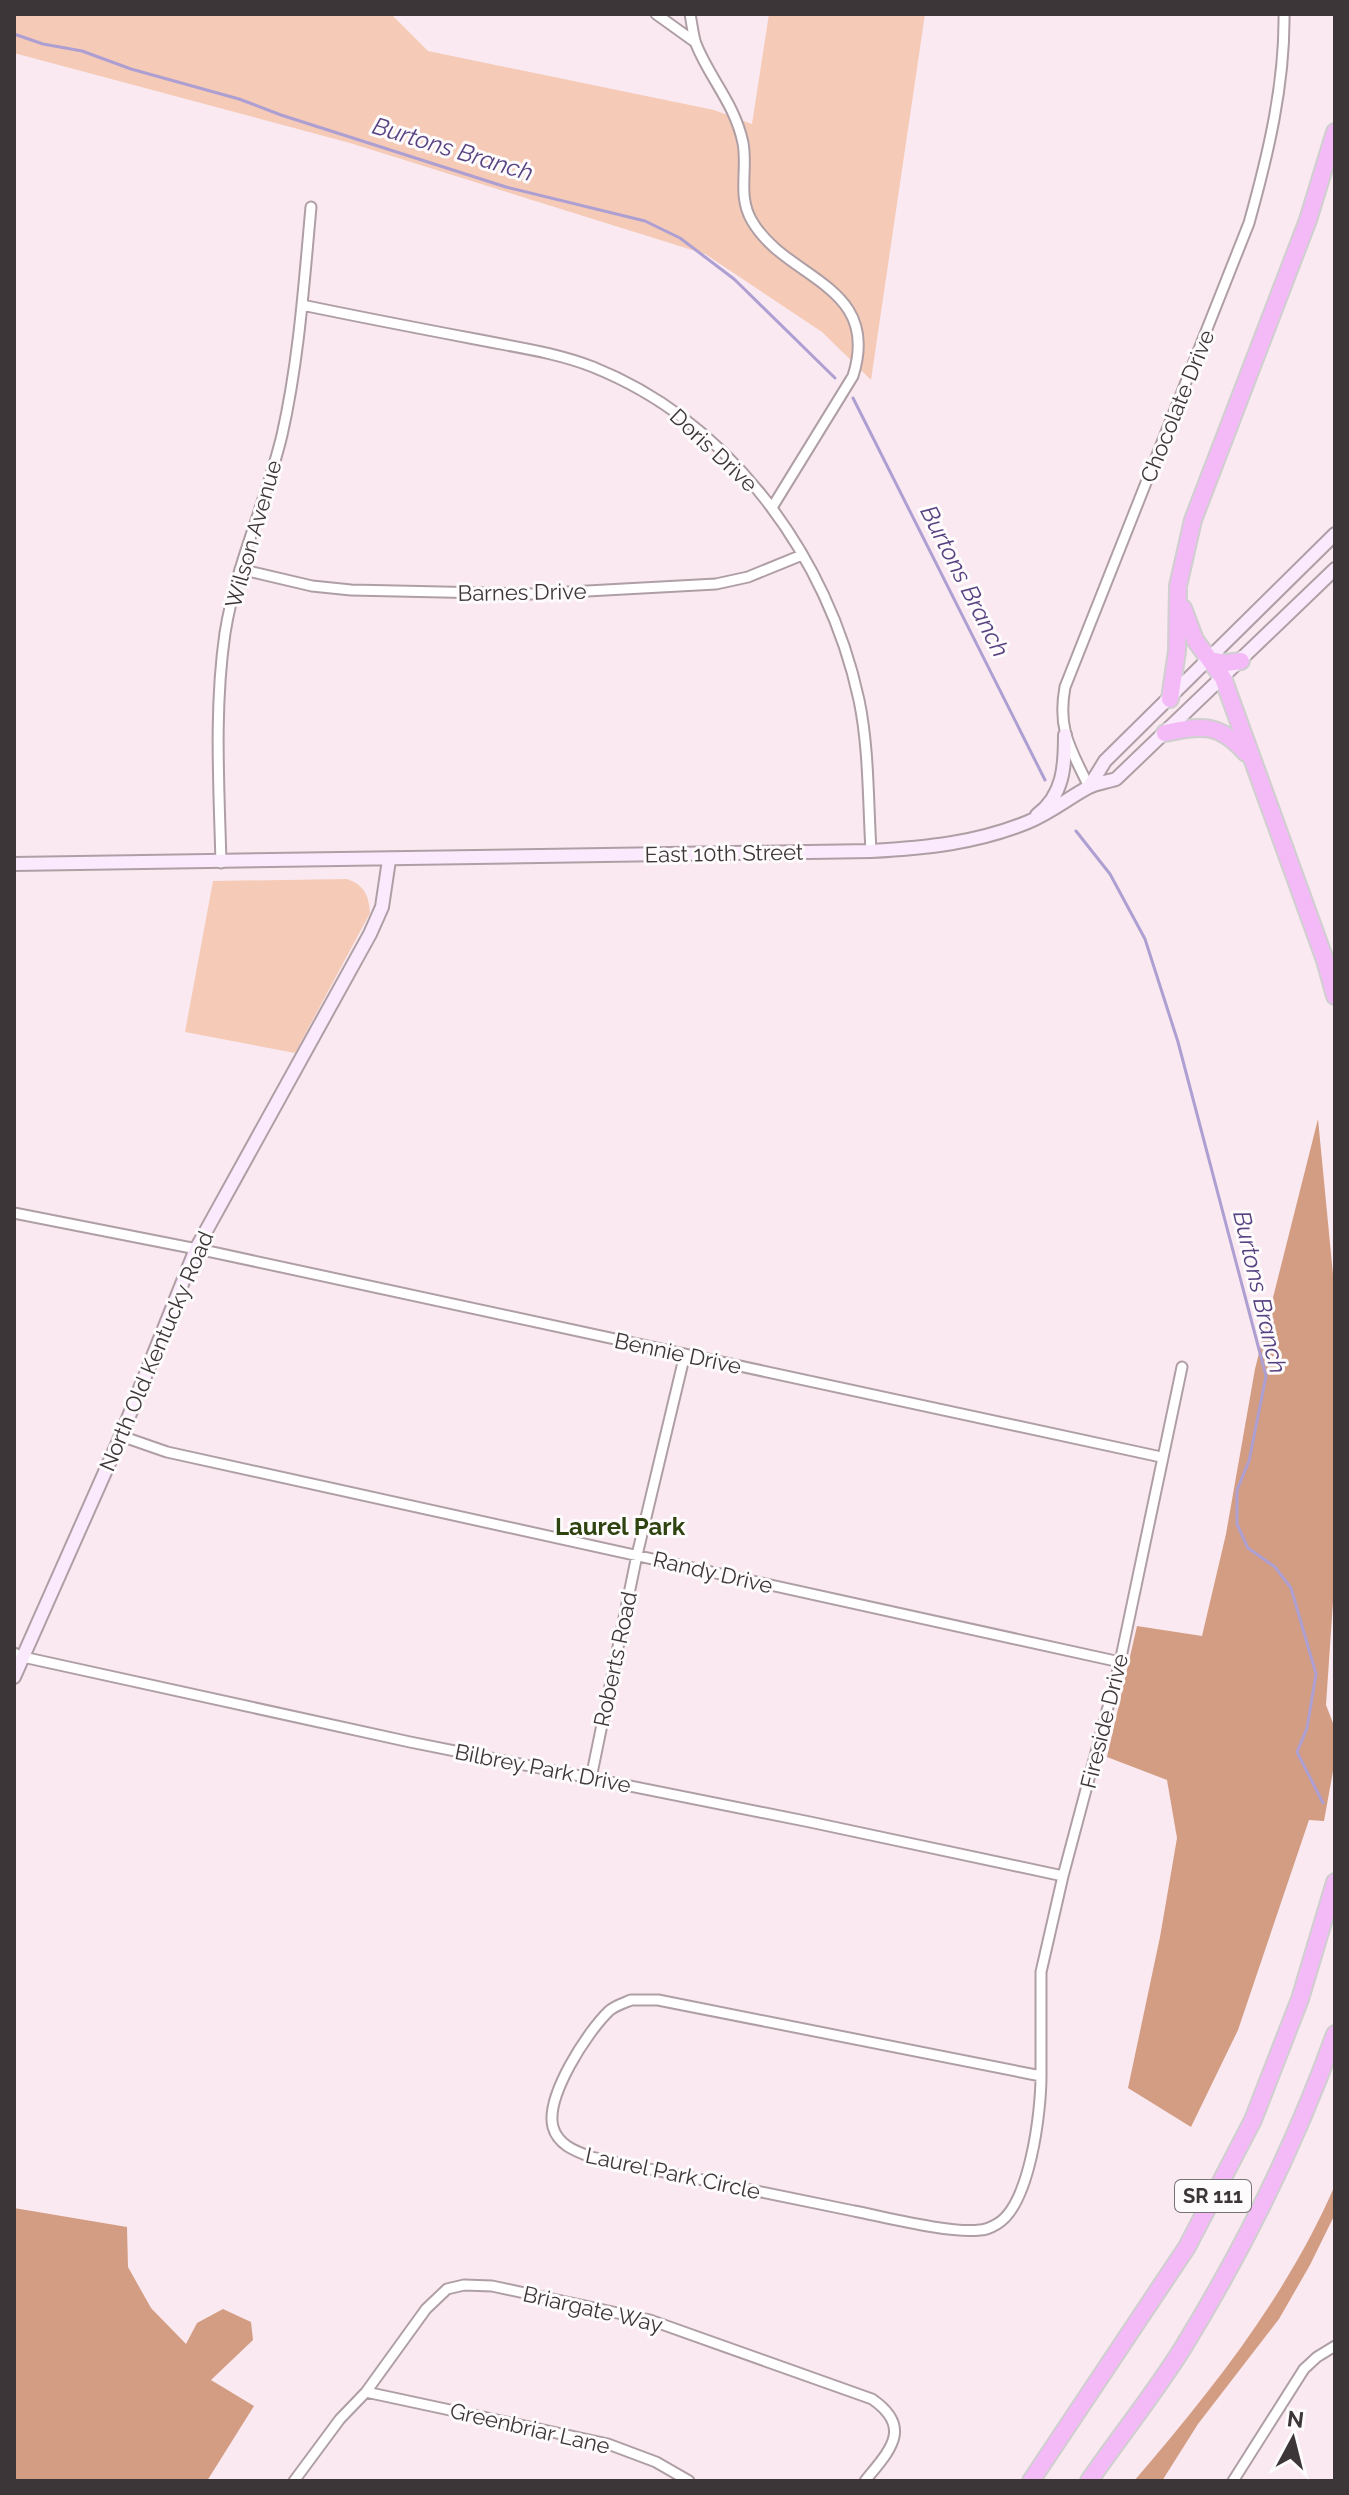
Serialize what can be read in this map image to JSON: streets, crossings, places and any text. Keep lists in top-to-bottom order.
{
  "streets": {
    "highway": ["SR 111"],
    "main road": ["East 10th Street", "North Old Kentucky Road"],
    "street": [
      "Chocolate Drive",
      "Doris Drive",
      "Wilson Avenue",
      "Barnes Drive",
      "Bennie Drive",
      "Randy Drive",
      "Roberts Road",
      "Fireside Drive",
      "Bilbrey Park Drive",
      "Laurel Park Circle",
      "Briargate Way",
      "Greenbriar Lane"
    ]
  },
  "crossings": [
    ["Chocolate Drive", "East 10th Street"],
    ["Doris Drive", "Wilson Avenue"],
    ["Doris Drive", "Barnes Drive"],
    ["Doris Drive", "East 10th Street"],
    ["Wilson Avenue", "Barnes Drive"],
    ["Wilson Avenue", "East 10th Street"],
    ["East 10th Street", "North Old Kentucky Road"],
    ["North Old Kentucky Road", "Bennie Drive"],
    ["North Old Kentucky Road", "Randy Drive"],
    ["North Old Kentucky Road", "Bilbrey Park Drive"],
    ["Bennie Drive", "Roberts Road"],
    ["Bennie Drive", "Fireside Drive"],
    ["Randy Drive", "Roberts Road"],
    ["Randy Drive", "Fireside Drive"],
    ["Roberts Road", "Bilbrey Park Drive"],
    ["Fireside Drive", "Bilbrey Park Drive"],
    ["Fireside Drive", "Laurel Park Circle"],
    ["Briargate Way", "Greenbriar Lane"]
  ],
  "districts": ["Laurel Park"],
  "water": ["Burtons Branch"],
  "north": "top"
}
